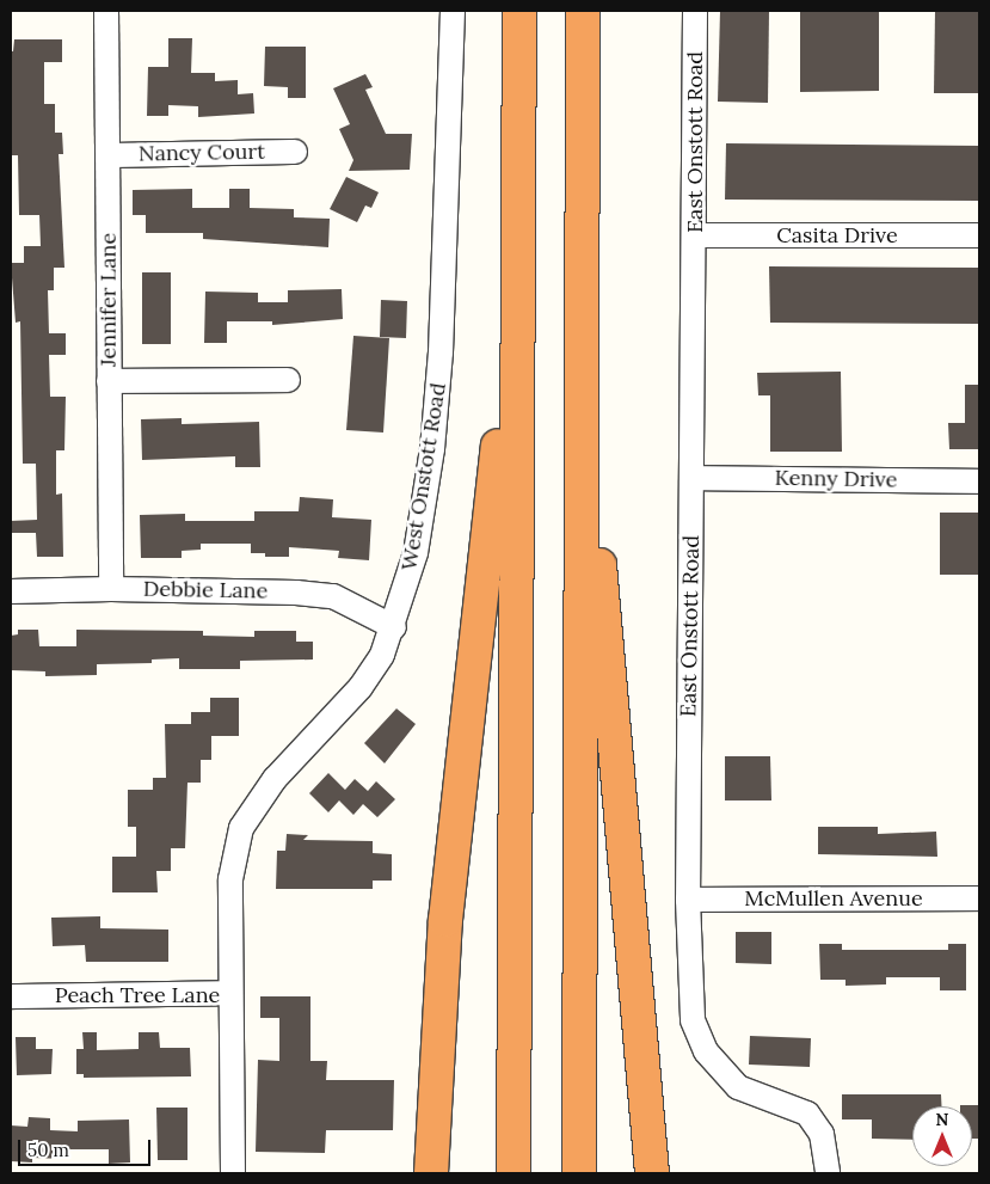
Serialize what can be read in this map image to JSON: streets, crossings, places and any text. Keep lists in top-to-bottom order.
{
  "streets": {
    "street": [
      "East Onstott Road",
      "Nancy Court",
      "Casita Drive",
      "Jennifer Lane",
      "West Onstott Road",
      "Kenny Drive",
      "Debbie Lane",
      "McMullen Avenue",
      "Peach Tree Lane"
    ]
  },
  "crossings": [
    ["East Onstott Road", "Casita Drive"],
    ["East Onstott Road", "Kenny Drive"],
    ["East Onstott Road", "McMullen Avenue"],
    ["Nancy Court", "Jennifer Lane"],
    ["Jennifer Lane", "Debbie Lane"],
    ["West Onstott Road", "Debbie Lane"],
    ["West Onstott Road", "Peach Tree Lane"]
  ],
  "scale_bar": "50 m",
  "north": "top"
}
